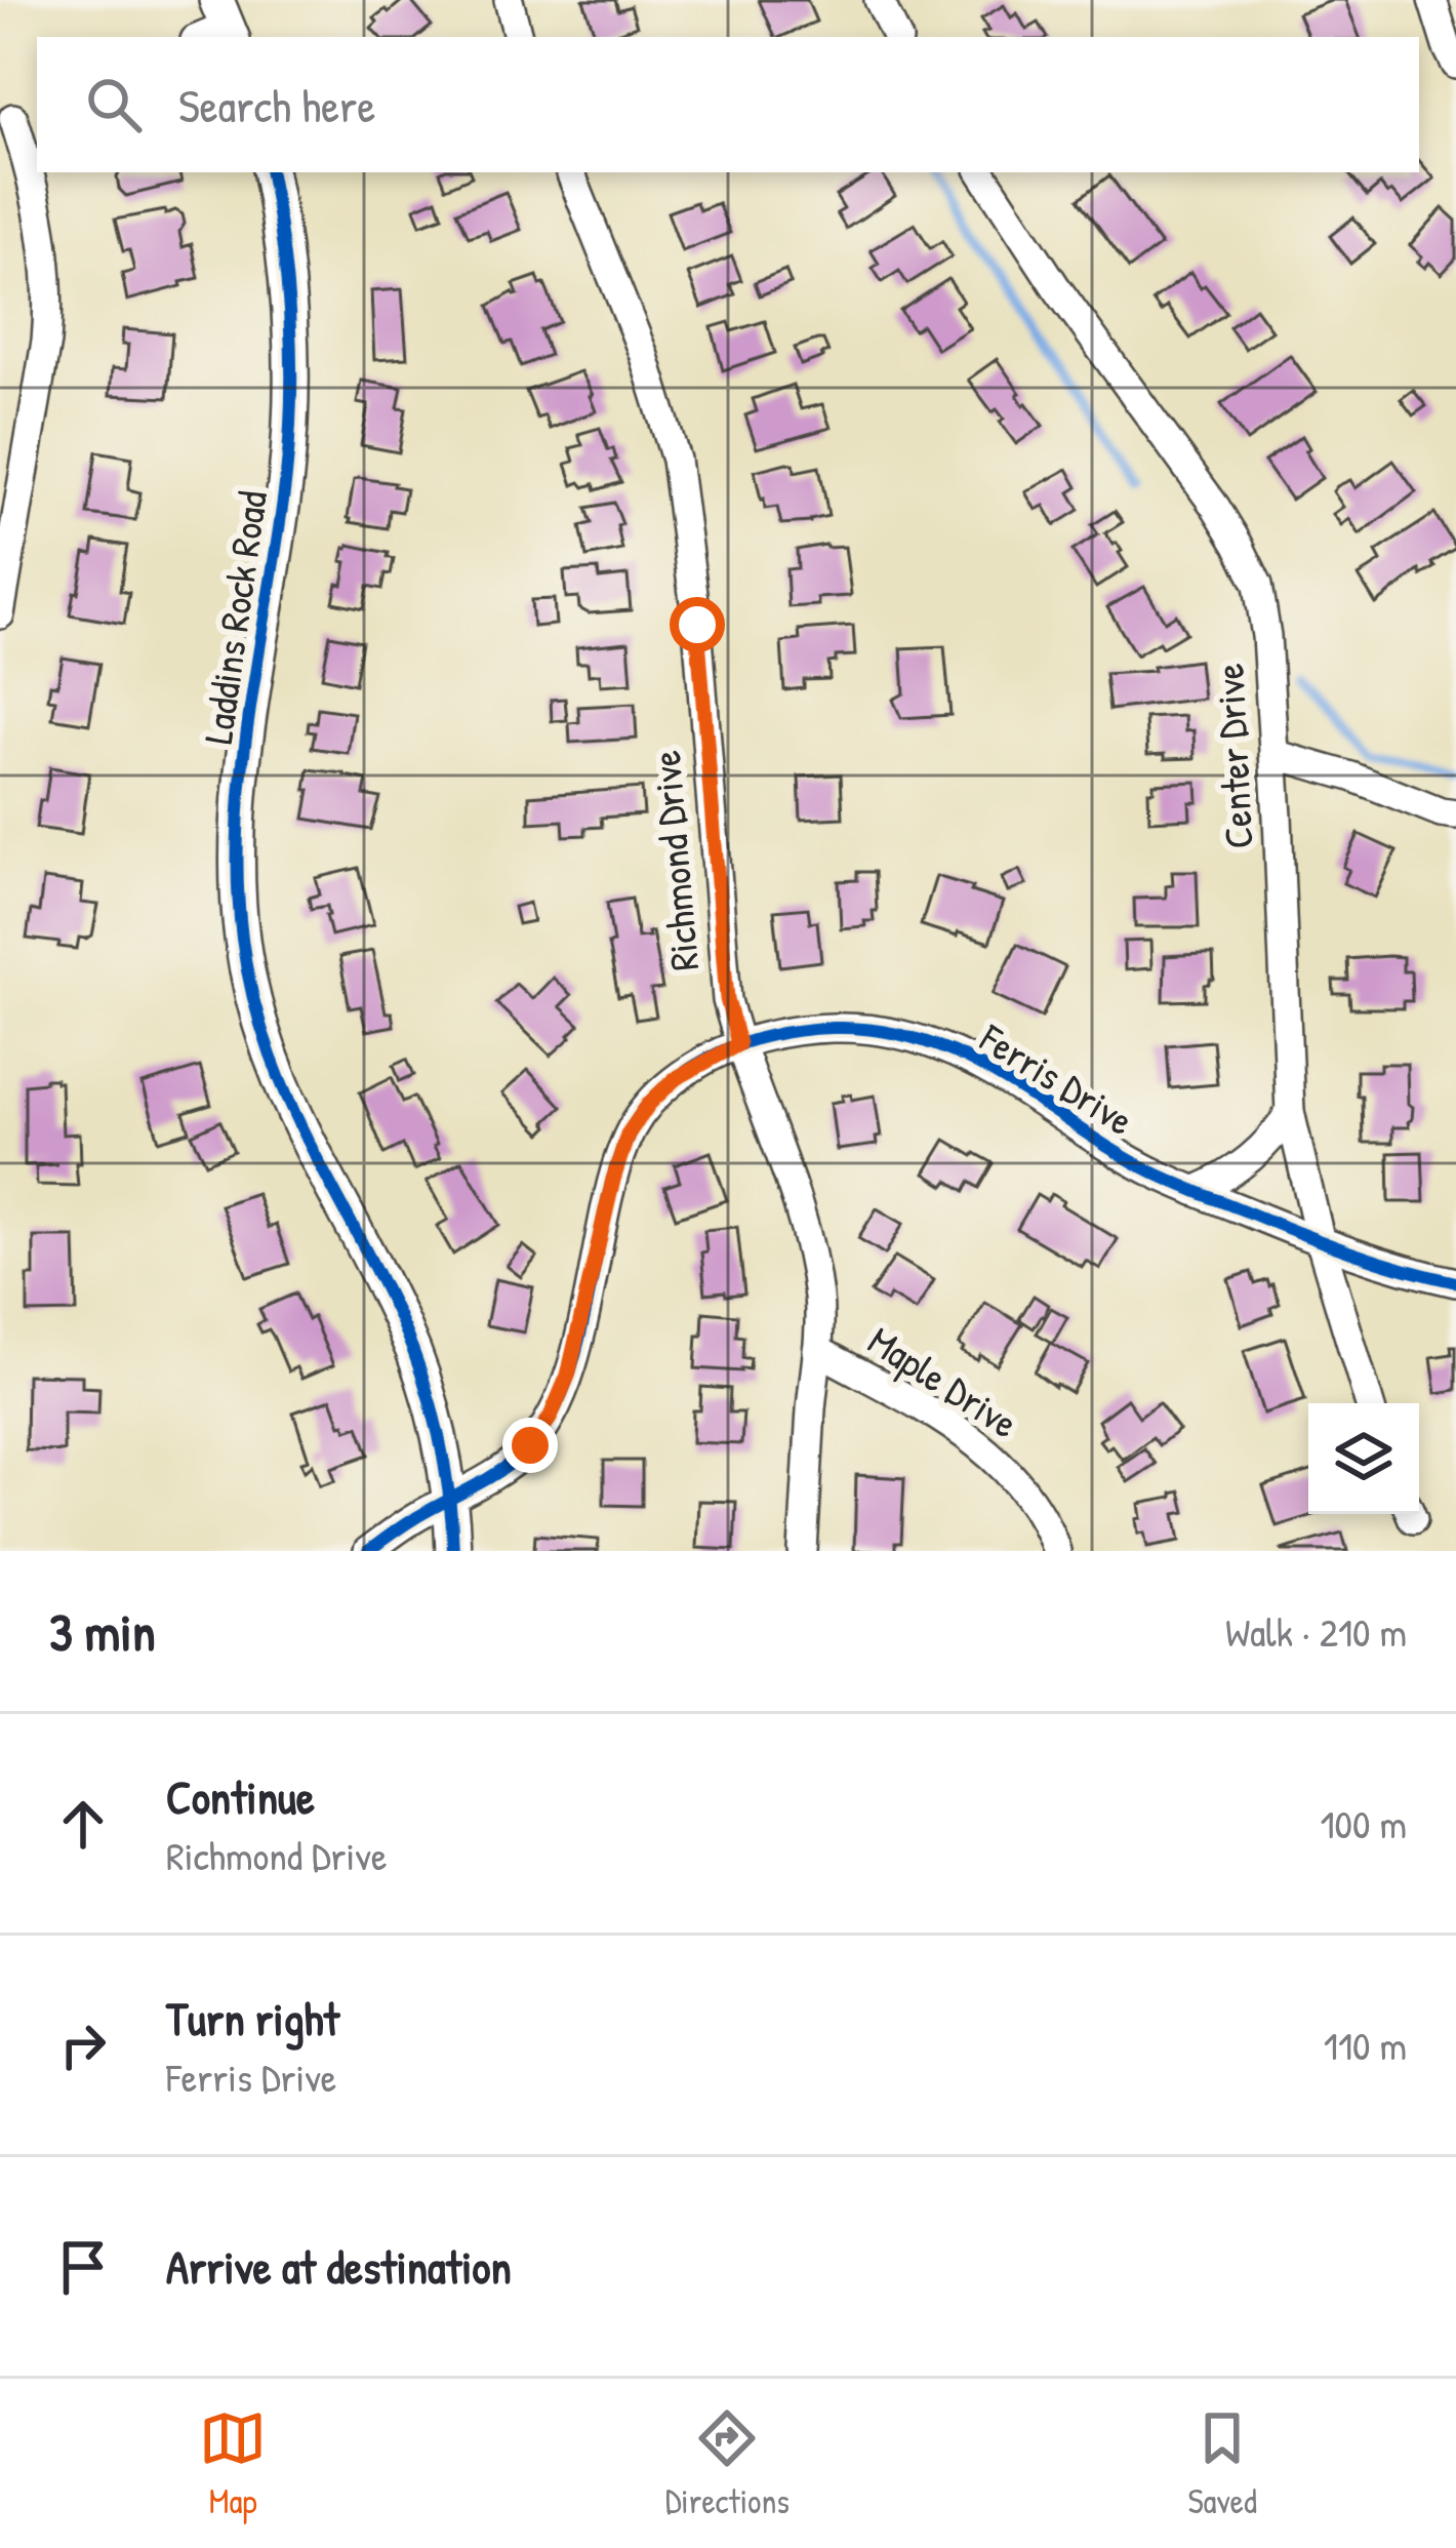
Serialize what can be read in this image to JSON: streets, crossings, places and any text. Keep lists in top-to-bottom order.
{
  "streets": {
    "street": [
      "Laddins Rock Road",
      "Center Drive",
      "Richmond Drive",
      "Ferris Drive",
      "Maple Drive"
    ]
  },
  "crossings": [
    ["Laddins Rock Road", "Ferris Drive"],
    ["Center Drive", "Ferris Drive"],
    ["Richmond Drive", "Ferris Drive"],
    ["Richmond Drive", "Maple Drive"]
  ],
  "page": {
    "search": "Search here",
    "heading": ["3 min", "Walk · 210 m"],
    "list": [
      ["Continue", "Richmond Drive", "100 m"],
      ["Turn right", "Ferris Drive", "110 m"],
      "Arrive at destination"
    ],
    "nav": ["Map", "Directions", "Saved"]
  }
}
